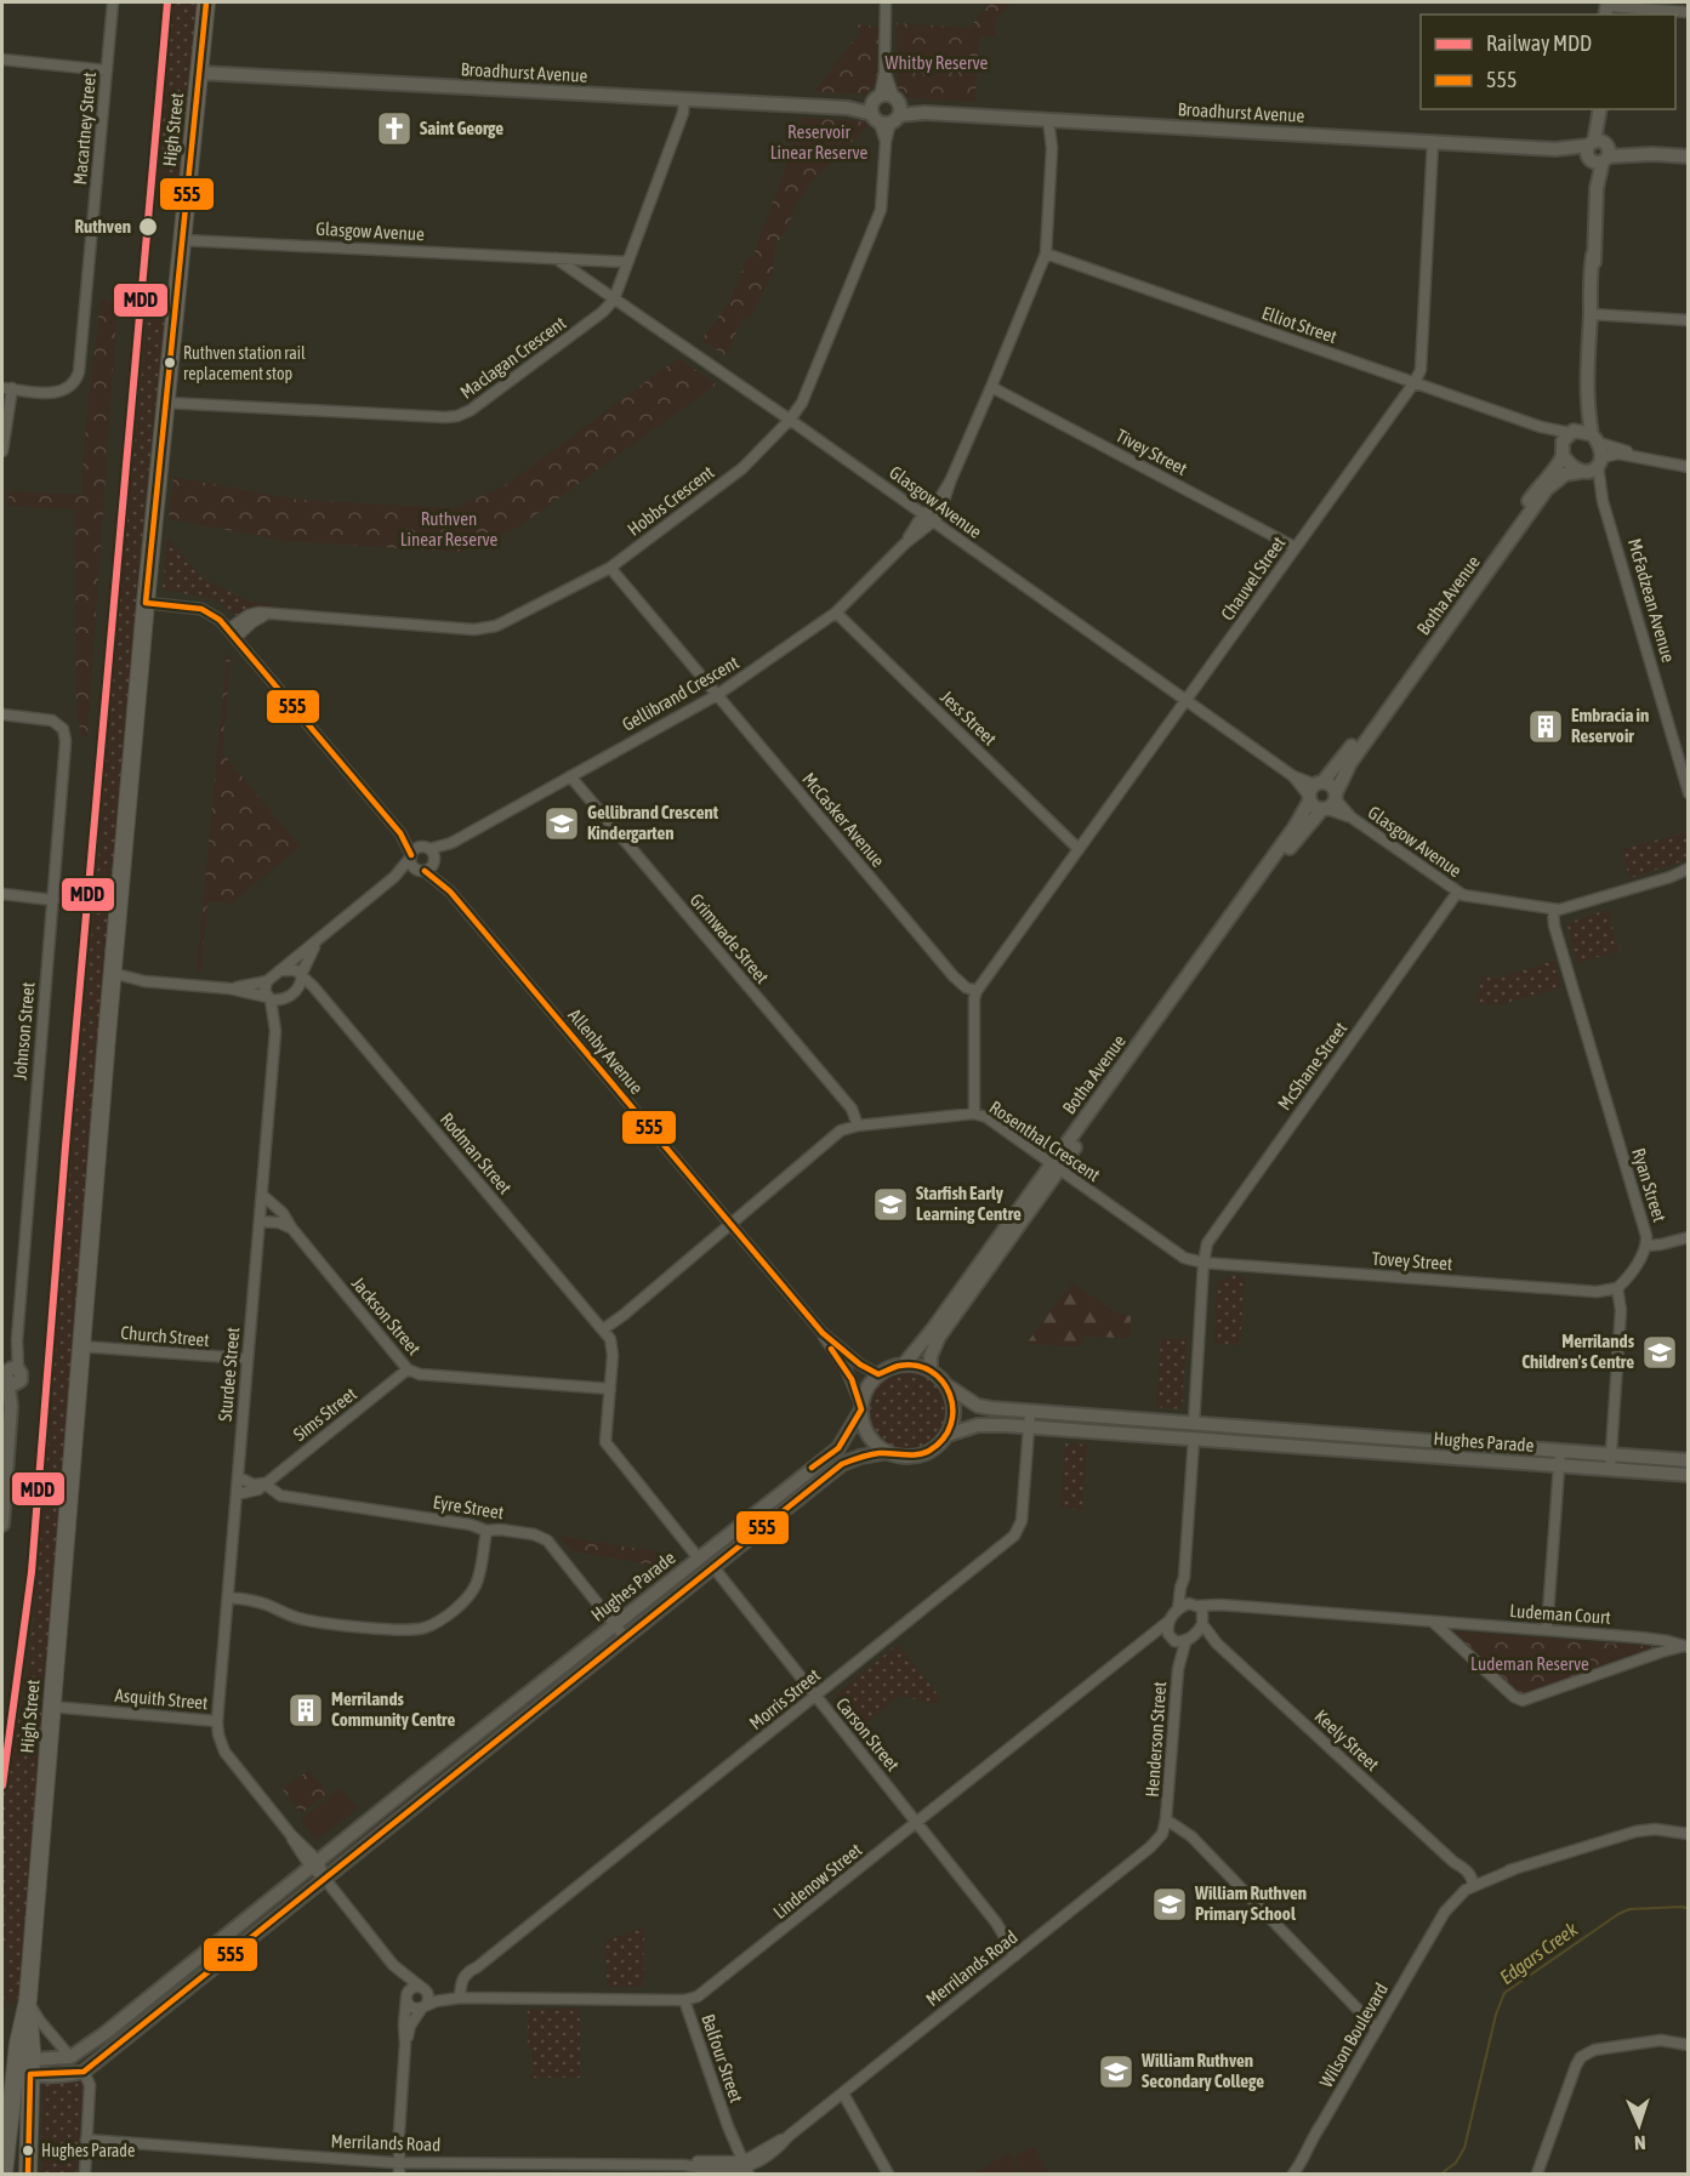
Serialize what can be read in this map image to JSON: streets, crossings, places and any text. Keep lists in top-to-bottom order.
{
  "streets": {
    "main road": ["High Street"],
    "street": [
      "Broadhurst Avenue",
      "Macartney Street",
      "Glasgow Avenue",
      "Elliot Street",
      "Maclagan Crescent",
      "Tivey Street",
      "Hobbs Crescent",
      "Chauvel Street",
      "Botha Avenue",
      "McFadzean Avenue",
      "Gellibrand Crescent",
      "Jess Street",
      "McCasker Avenue",
      "Grimwade Street",
      "Johnson Street",
      "Allenby Avenue",
      "McShane Street",
      "Rosenthal Crescent",
      "Rodman Street",
      "Ryan Street",
      "Tovey Street",
      "Jackson Street",
      "Church Street",
      "Sturdee Street",
      "Sims Street",
      "Hughes Parade",
      "Eyre Street",
      "Ludeman Court",
      "Asquith Street",
      "Morris Street",
      "Carson Street",
      "Henderson Street",
      "Keely Street",
      "Lindenow Street",
      "Merrilands Road",
      "Wilson Boulevard",
      "Balfour Street"
    ]
  },
  "crossings": [
    ["Broadhurst Avenue", "High Street"],
    ["Broadhurst Avenue", "Maclagan Crescent"],
    ["Broadhurst Avenue", "Hobbs Crescent"],
    ["Broadhurst Avenue", "Chauvel Street"],
    ["Broadhurst Avenue", "Gellibrand Crescent"],
    ["High Street", "Glasgow Avenue"],
    ["High Street", "Maclagan Crescent"],
    ["High Street", "Church Street"],
    ["High Street", "Asquith Street"],
    ["Glasgow Avenue", "Maclagan Crescent"],
    ["Glasgow Avenue", "Hobbs Crescent"],
    ["Glasgow Avenue", "Chauvel Street"],
    ["Glasgow Avenue", "Botha Avenue"],
    ["Glasgow Avenue", "Gellibrand Crescent"],
    ["Glasgow Avenue", "McShane Street"],
    ["Glasgow Avenue", "Ryan Street"],
    ["Elliot Street", "Chauvel Street"],
    ["Elliot Street", "Botha Avenue"],
    ["Elliot Street", "McFadzean Avenue"],
    ["Elliot Street", "Gellibrand Crescent"],
    ["Tivey Street", "Chauvel Street"],
    ["Tivey Street", "Gellibrand Crescent"],
    ["Hobbs Crescent", "McCasker Avenue"],
    ["Chauvel Street", "Jess Street"],
    ["Chauvel Street", "McCasker Avenue"],
    ["Botha Avenue", "McFadzean Avenue"],
    ["Botha Avenue", "Allenby Avenue"],
    ["Botha Avenue", "Rosenthal Crescent"],
    ["Botha Avenue", "Hughes Parade"],
    ["Gellibrand Crescent", "Jess Street"],
    ["Gellibrand Crescent", "McCasker Avenue"],
    ["Gellibrand Crescent", "Grimwade Street"],
    ["Gellibrand Crescent", "Allenby Avenue"],
    ["Grimwade Street", "Rosenthal Crescent"],
    ["Allenby Avenue", "Rosenthal Crescent"],
    ["Allenby Avenue", "Hughes Parade"],
    ["McShane Street", "Rosenthal Crescent"],
    ["McShane Street", "Tovey Street"],
    ["Rosenthal Crescent", "Rodman Street"],
    ["Rosenthal Crescent", "Tovey Street"],
    ["Rodman Street", "Sturdee Street"],
    ["Ryan Street", "Tovey Street"],
    ["Jackson Street", "Sturdee Street"],
    ["Jackson Street", "Sims Street"],
    ["Church Street", "Sturdee Street"],
    ["Sturdee Street", "Sims Street"],
    ["Sturdee Street", "Asquith Street"],
    ["Sims Street", "Eyre Street"],
    ["Hughes Parade", "Eyre Street"],
    ["Hughes Parade", "Asquith Street"],
    ["Hughes Parade", "Morris Street"],
    ["Hughes Parade", "Carson Street"],
    ["Ludeman Court", "Henderson Street"],
    ["Ludeman Court", "Keely Street"],
    ["Ludeman Court", "Lindenow Street"],
    ["Asquith Street", "Lindenow Street"],
    ["Morris Street", "Carson Street"],
    ["Morris Street", "Lindenow Street"],
    ["Carson Street", "Lindenow Street"],
    ["Carson Street", "Merrilands Road"],
    ["Henderson Street", "Keely Street"],
    ["Henderson Street", "Lindenow Street"],
    ["Henderson Street", "Merrilands Road"],
    ["Henderson Street", "Wilson Boulevard"],
    ["Keely Street", "Lindenow Street"],
    ["Keely Street", "Wilson Boulevard"],
    ["Lindenow Street", "Balfour Street"],
    ["Merrilands Road", "Balfour Street"]
  ],
  "water": ["Edgars Creek"],
  "parks": [
    "Whitby Reserve",
    "Reservoir Linear Reserve",
    "Ruthven Linear Reserve",
    "Ludeman Reserve"
  ],
  "places": {
    "church": ["Saint George"],
    "other": ["Ruthven", "Ruthven station rail replacement stop", "Hughes Parade"],
    "building": ["Embracia in Reservoir", "Merrilands Community Centre"],
    "school or university": [
      "Gellibrand Crescent Kindergarten",
      "Starfish Early Learning Centre",
      "Merrilands Children's Centre",
      "William Ruthven Primary School",
      "William Ruthven Secondary College"
    ]
  },
  "lines": ["rail line MDD", "transit line 555"],
  "legend": ["Railway MDD", "555"],
  "north": "bottom"
}
